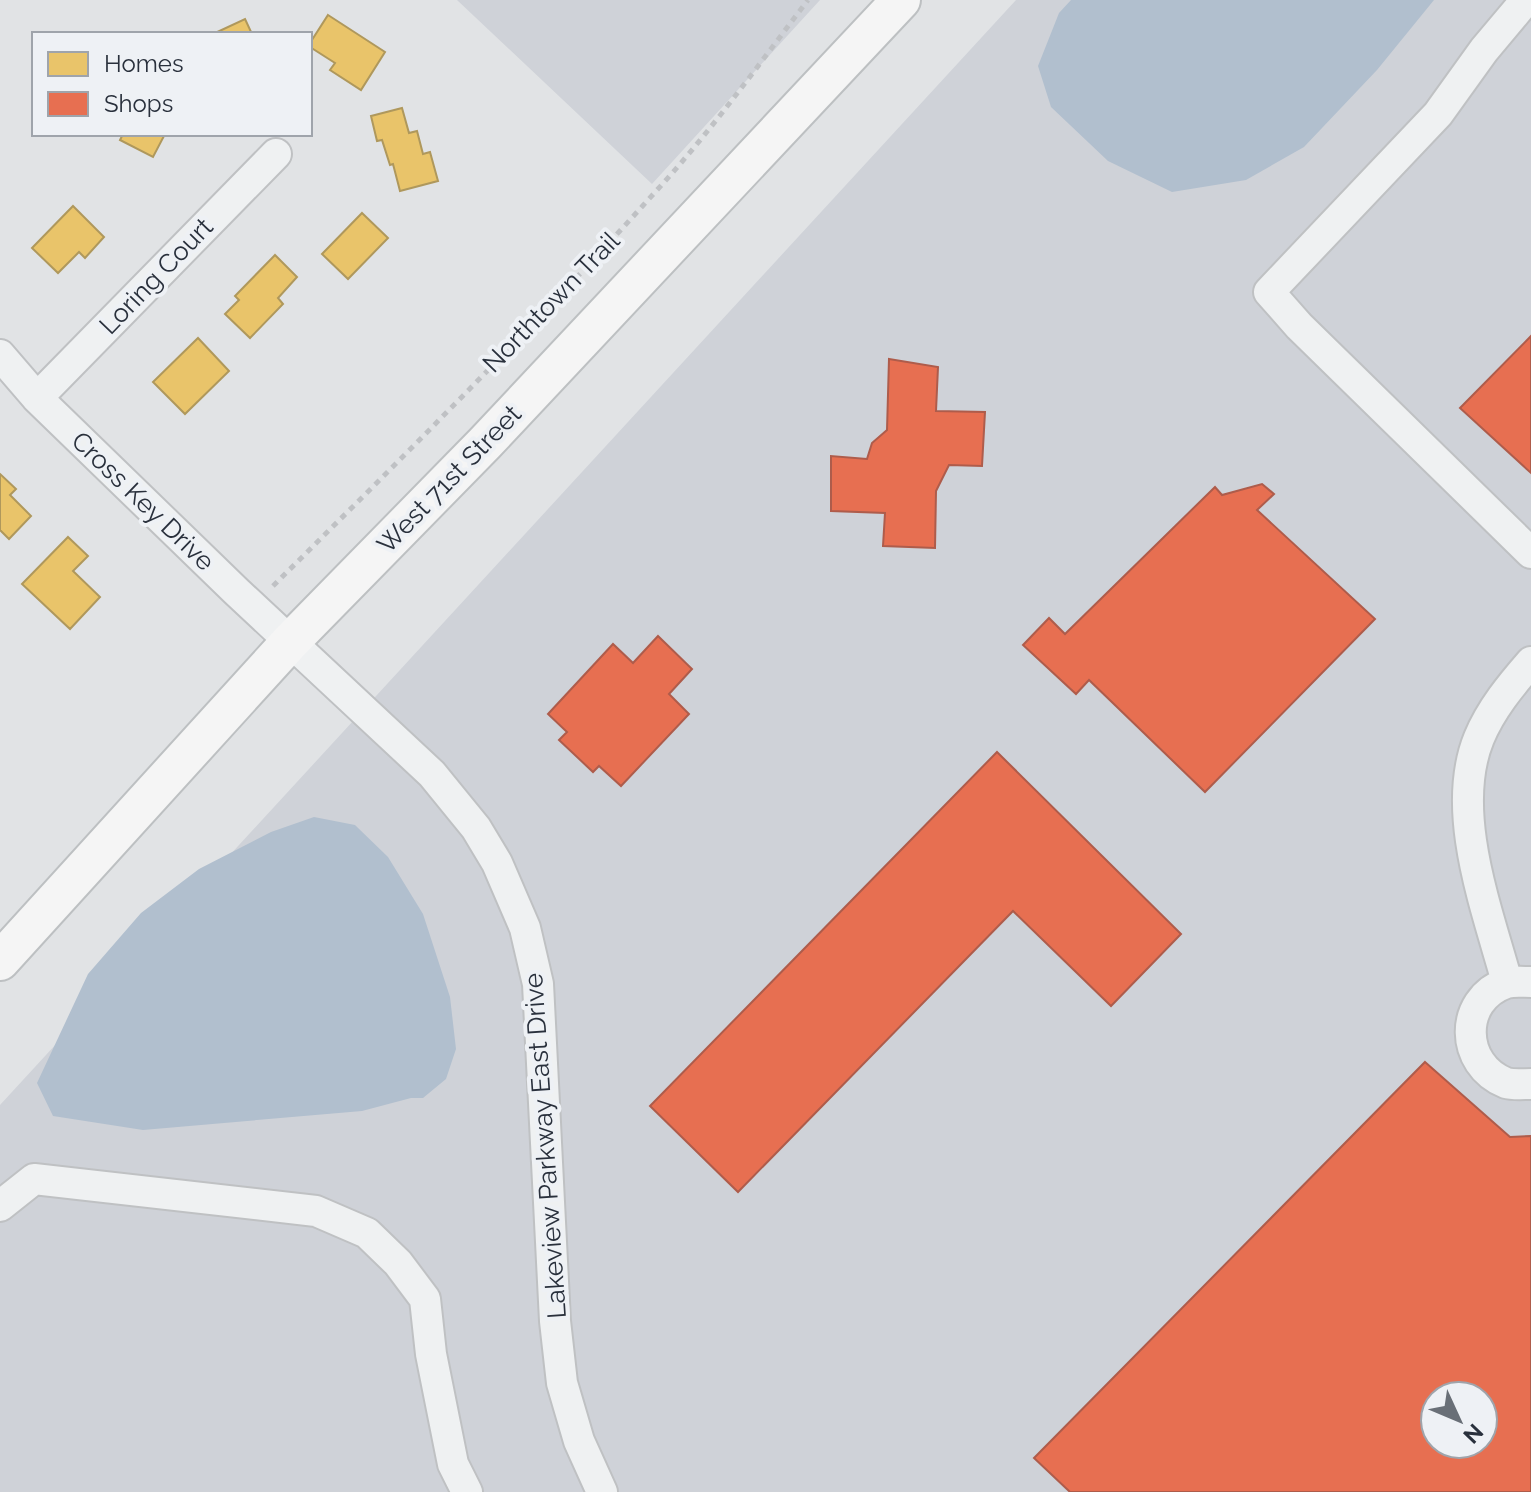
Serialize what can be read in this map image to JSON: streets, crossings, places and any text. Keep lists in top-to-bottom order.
{
  "streets": {
    "main road": ["West 71st Street"],
    "street": ["Loring Court", "Cross Key Drive", "Lakeview Parkway East Drive"],
    "path": ["Northtown Trail"]
  },
  "crossings": [
    ["Loring Court", "Cross Key Drive"],
    ["West 71st Street", "Cross Key Drive"],
    ["West 71st Street", "Lakeview Parkway East Drive"],
    ["Cross Key Drive", "Lakeview Parkway East Drive"]
  ],
  "legend": ["Homes", "Shops"],
  "north": "bottom right"
}
